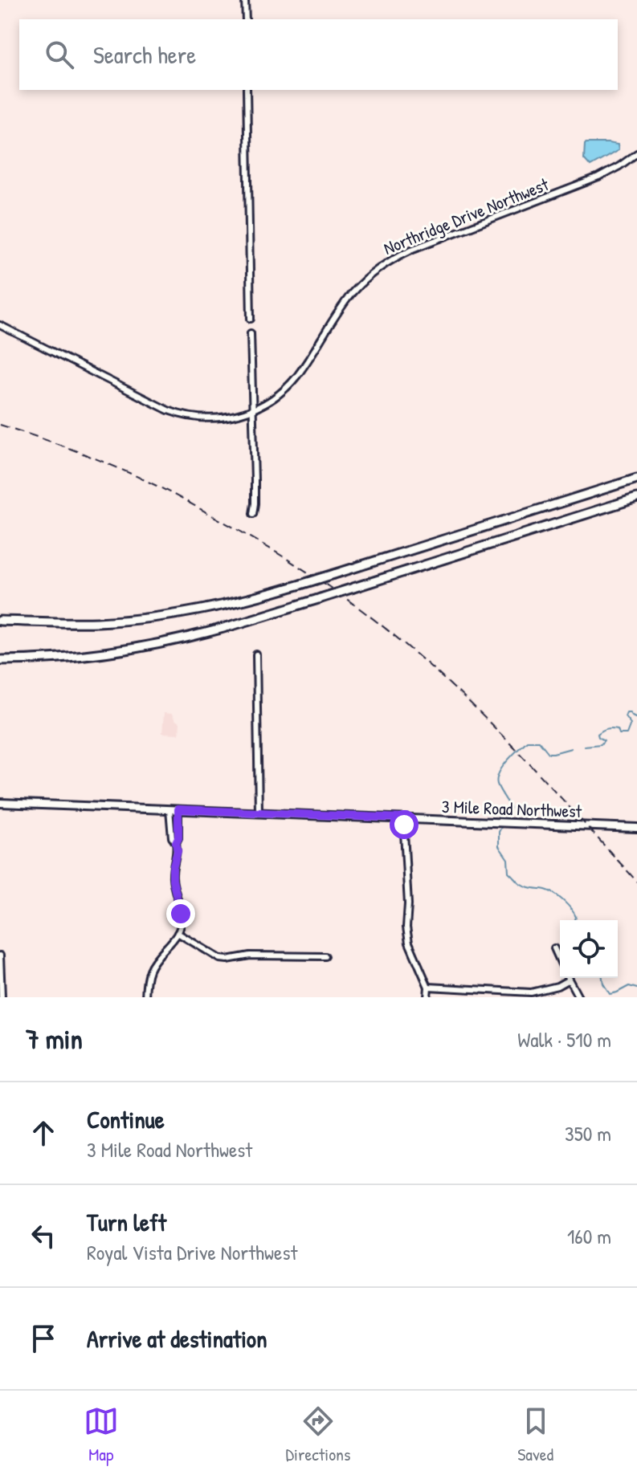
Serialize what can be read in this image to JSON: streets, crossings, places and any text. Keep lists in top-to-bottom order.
{
  "streets": {
    "main road": ["3 Mile Road Northwest"],
    "street": ["Northridge Drive Northwest"]
  },
  "page": {
    "search": "Search here",
    "heading": ["7 min", "Walk · 510 m"],
    "list": [
      ["Continue", "3 Mile Road Northwest", "350 m"],
      ["Turn left", "Royal Vista Drive Northwest", "160 m"],
      "Arrive at destination"
    ],
    "nav": ["Map", "Directions", "Saved"]
  }
}
